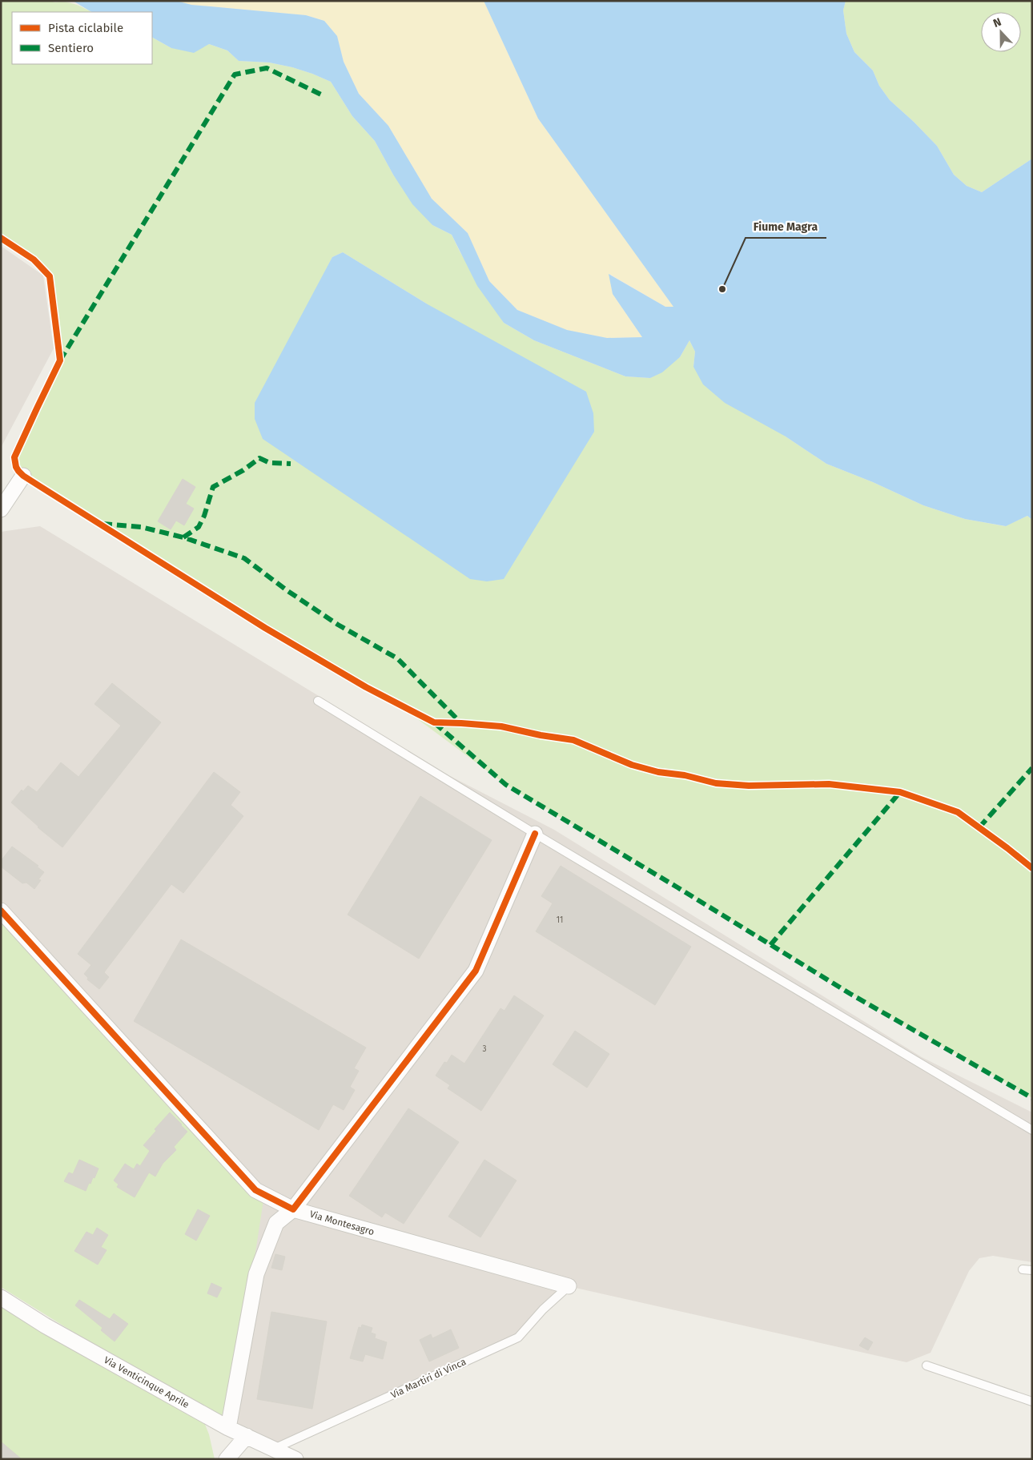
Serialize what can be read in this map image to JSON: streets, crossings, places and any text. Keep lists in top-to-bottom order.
{
  "streets": {
    "street": ["Via Montesagro", "Via Venticinque Aprile"],
    "lane": ["Via Martiri di Vinca"]
  },
  "crossings": [
    ["Via Montesagro", "Via Martiri di Vinca"],
    ["Via Martiri di Vinca", "Via Venticinque Aprile"]
  ],
  "places": ["Fiume Magra"],
  "house_numbers": ["11", "3"],
  "legend": ["Pista ciclabile", "Sentiero"],
  "north": "top"
}
